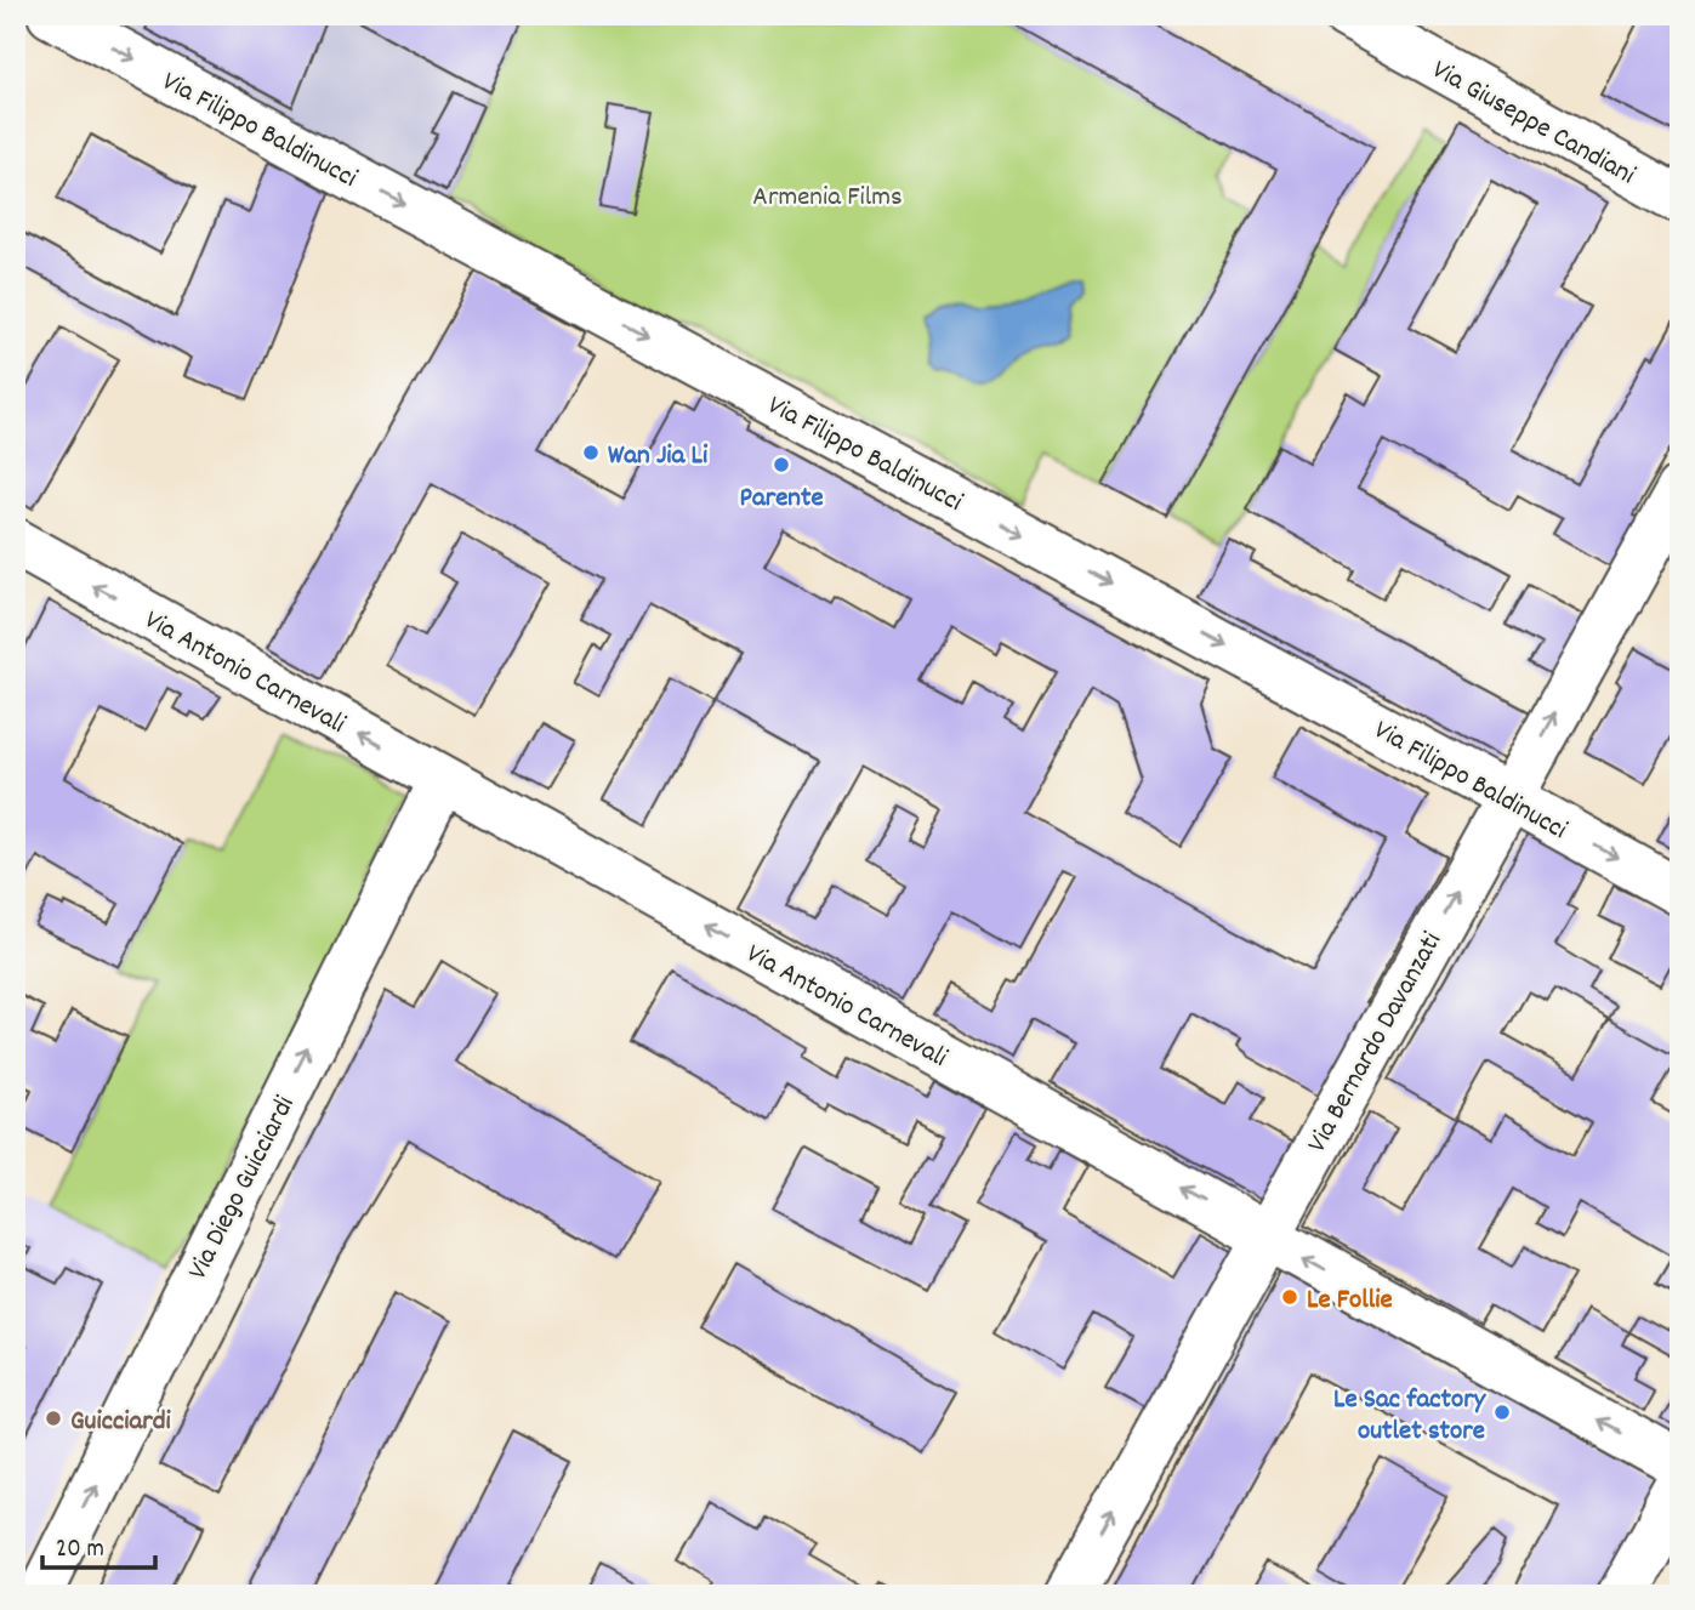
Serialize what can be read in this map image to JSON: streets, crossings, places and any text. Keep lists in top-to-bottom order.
{
  "streets": {
    "street": [
      "Via Giuseppe Candiani",
      "Via Filippo Baldinucci",
      "Via Antonio Carnevali",
      "Via Bernardo Davanzati",
      "Via Diego Guicciardi"
    ]
  },
  "crossings": [
    ["Via Filippo Baldinucci", "Via Bernardo Davanzati"],
    ["Via Antonio Carnevali", "Via Bernardo Davanzati"],
    ["Via Antonio Carnevali", "Via Diego Guicciardi"]
  ],
  "one_way": [
    "Via Filippo Baldinucci",
    "Via Antonio Carnevali",
    "Via Bernardo Davanzati",
    "Via Diego Guicciardi"
  ],
  "parks": ["Armenia Films"],
  "places": [
    "Wan Jia Li",
    "Parente",
    "Le Follie",
    "Le Sac factory outlet store",
    "Guicciardi"
  ],
  "scale_bar": "20 m"
}
